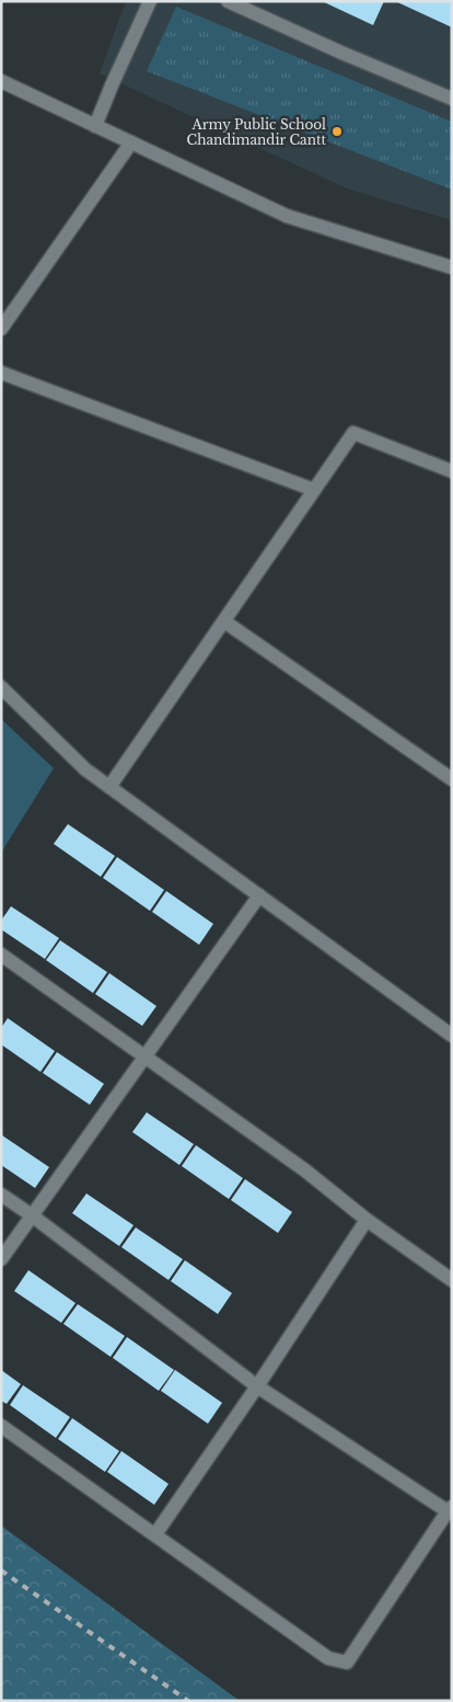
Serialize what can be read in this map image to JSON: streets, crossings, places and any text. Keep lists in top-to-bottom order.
{
  "places": ["Army Public School Chandimandir Cantt"]
}
